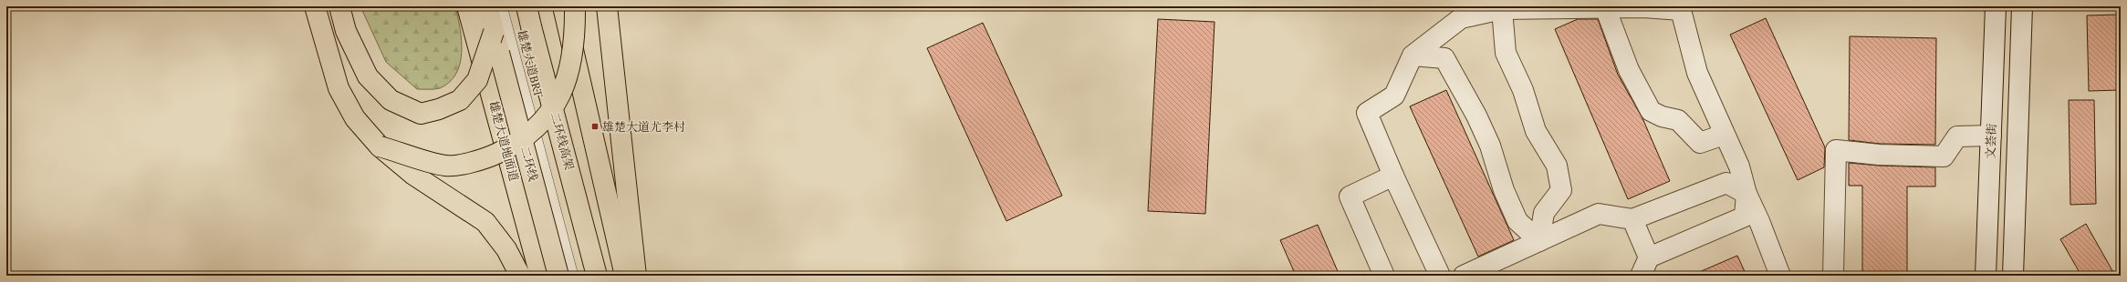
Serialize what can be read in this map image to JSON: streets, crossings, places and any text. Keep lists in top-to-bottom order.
{
  "streets": {
    "main road": ["雄楚大道地面道", "二环线高架", "二环线"],
    "street": ["文荟街"],
    "lane": ["雄楚大道BRT"]
  },
  "places": {
    "transit": ["雄楚大道尤李村"]
  }
}
